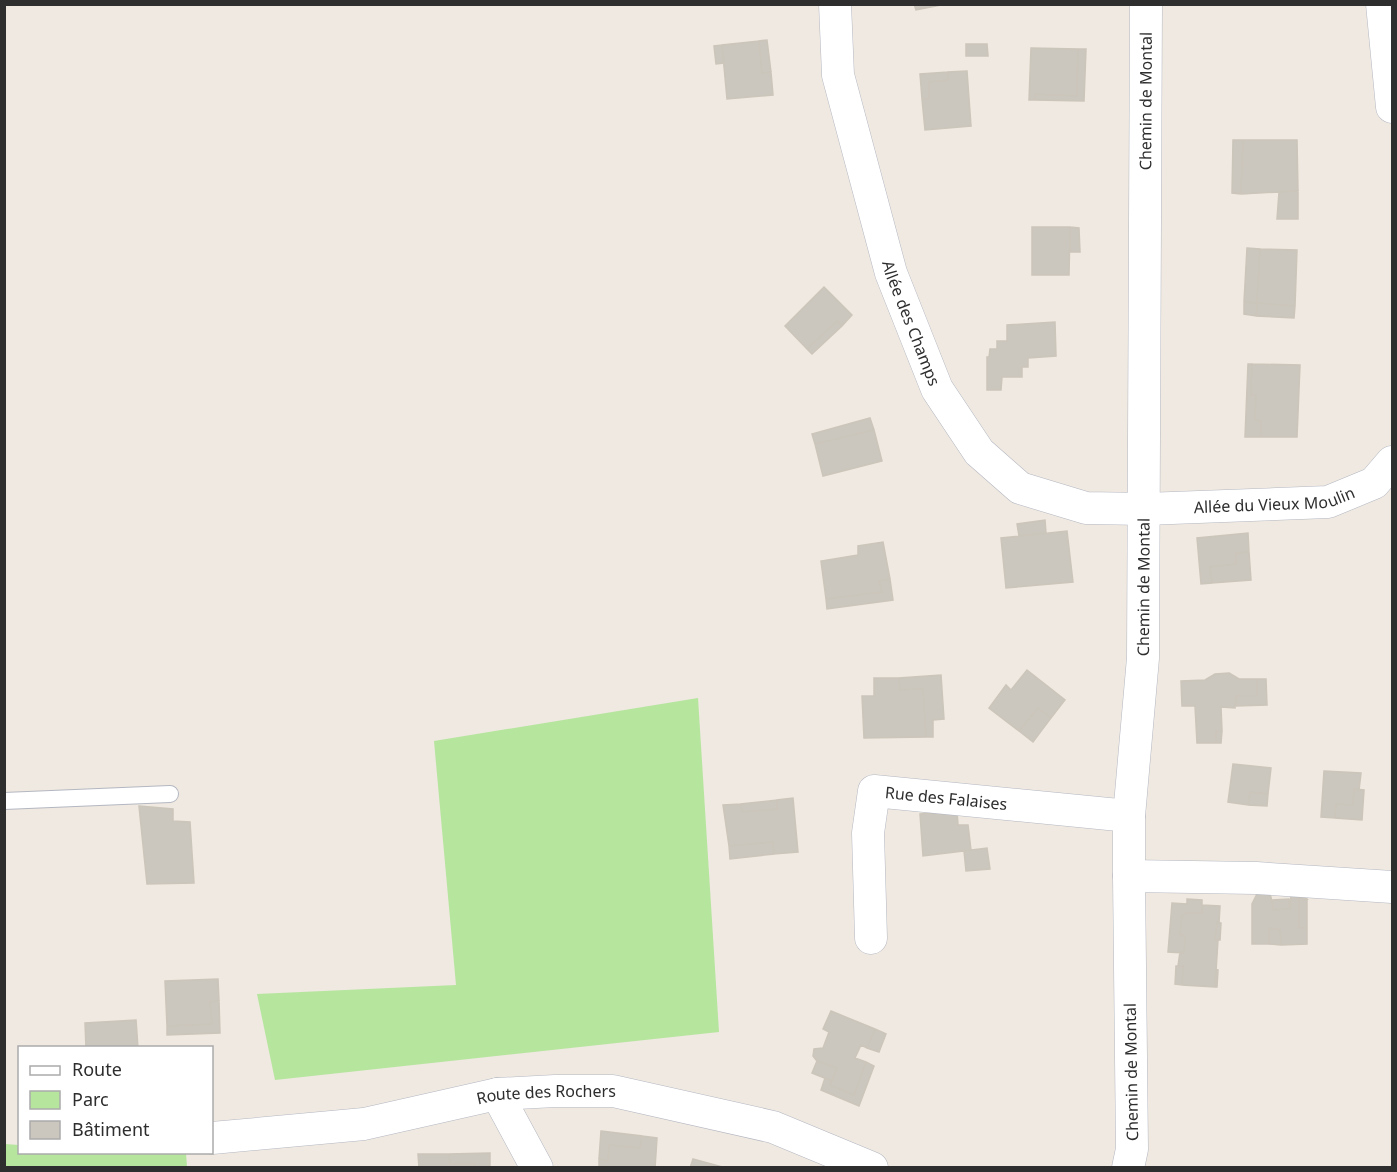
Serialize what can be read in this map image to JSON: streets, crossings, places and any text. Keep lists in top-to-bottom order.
{
  "streets": {
    "street": [
      "Chemin de Montal",
      "Allée des Champs",
      "Allée du Vieux Moulin",
      "Rue des Falaises",
      "Route des Rochers"
    ]
  },
  "crossings": [
    ["Chemin de Montal", "Allée des Champs"],
    ["Chemin de Montal", "Allée du Vieux Moulin"],
    ["Chemin de Montal", "Rue des Falaises"],
    ["Allée des Champs", "Allée du Vieux Moulin"]
  ],
  "legend": ["Route", "Parc", "Bâtiment"]
}
